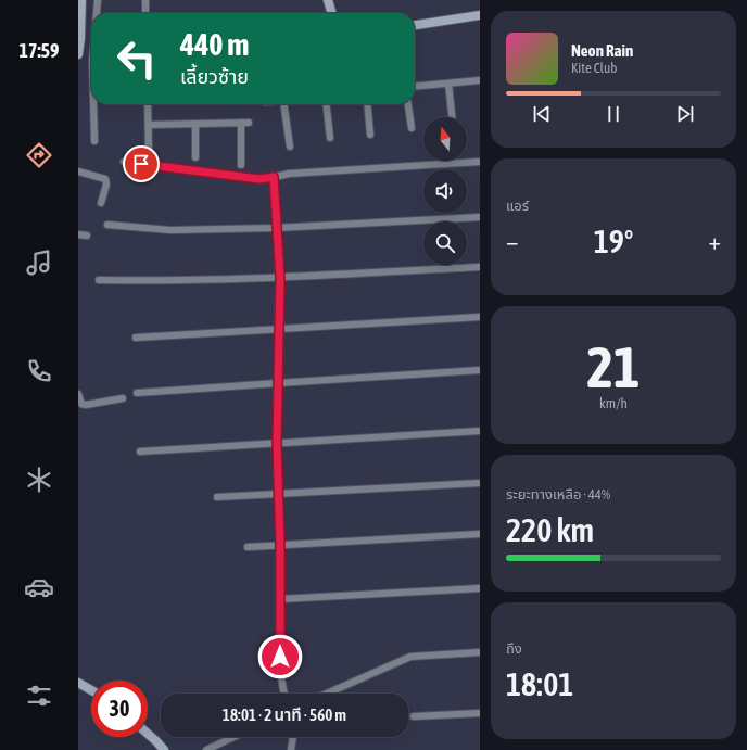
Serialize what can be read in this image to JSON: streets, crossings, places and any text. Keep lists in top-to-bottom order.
{
  "north": "top",
  "page": {
    "tabs": "17:59",
    "turn": ["440 m", "เลี้ยวซ้าย"],
    "song": ["Neon Rain", "Kite Club"],
    "tile": [
      "แอร์",
      ["21", "km/h"],
      ["ระยะทางเหลือ · 44%", "220 km"],
      ["ถึง", "18:01"]
    ],
    "heat": ["−", "19°", "+"],
    "limit": "30",
    "trip": "18:01 · 2 นาที · 560 m"
  }
}
